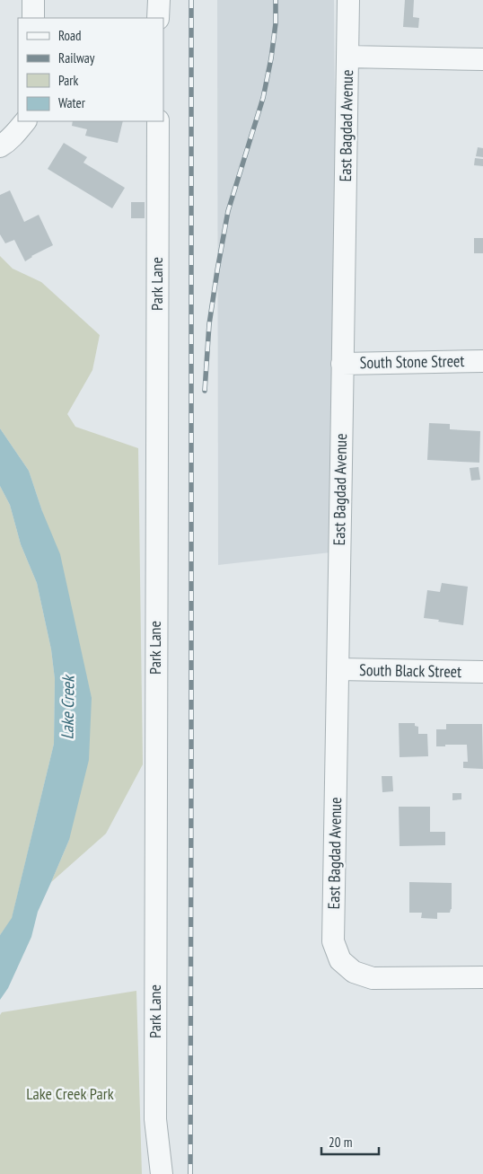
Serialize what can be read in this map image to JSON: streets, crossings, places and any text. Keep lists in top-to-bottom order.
{
  "streets": {
    "street": [
      "East Bagdad Avenue",
      "Park Lane",
      "South Stone Street",
      "South Black Street"
    ]
  },
  "crossings": [
    ["East Bagdad Avenue", "South Stone Street"],
    ["East Bagdad Avenue", "South Black Street"]
  ],
  "water": ["Lake Creek"],
  "parks": ["Lake Creek Park"],
  "legend": [
    "Road",
    "Railway",
    "Park",
    "Water"
  ],
  "scale_bar": "20 m"
}
